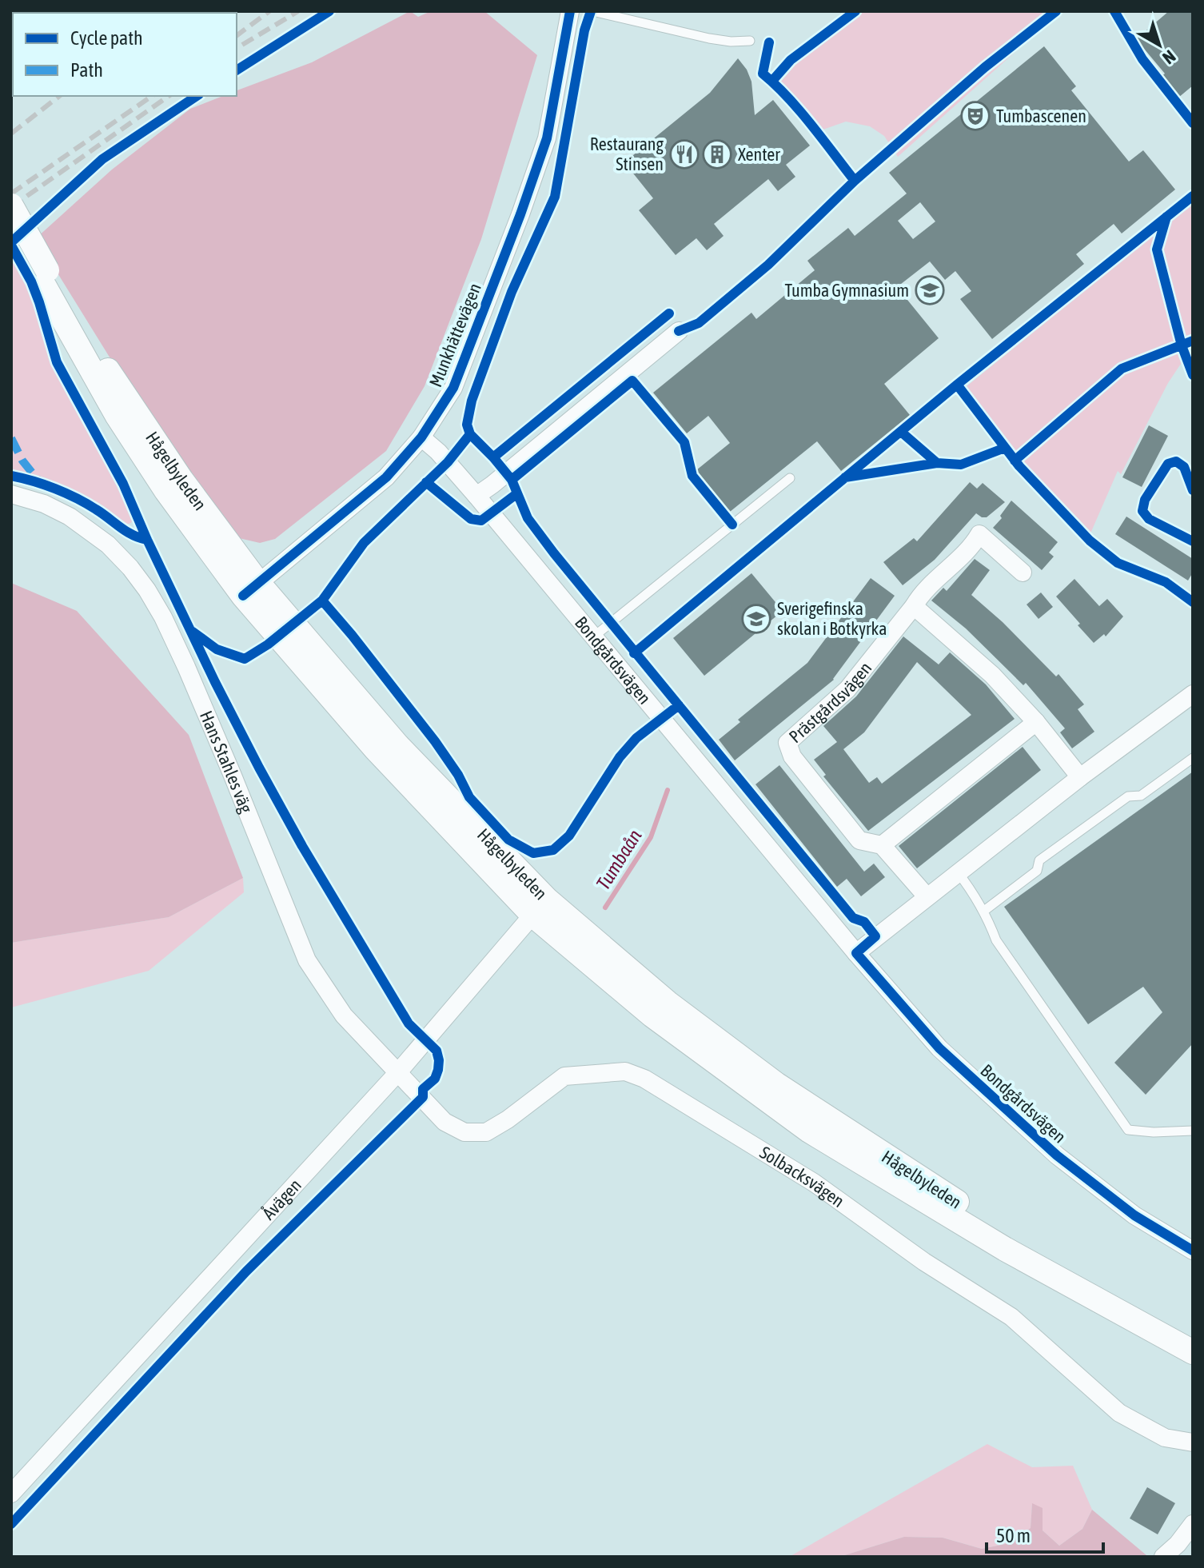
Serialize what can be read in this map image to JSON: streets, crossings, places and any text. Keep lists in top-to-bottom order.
{
  "streets": {
    "main road": ["Hågelbyleden"],
    "street": [
      "Munkhättevägen",
      "Bondgårdsvägen",
      "Prästgårdsvägen",
      "Hans Stahles väg",
      "Solbacksvägen",
      "Åvägen"
    ]
  },
  "crossings": [
    ["Munkhättevägen", "Hågelbyleden"],
    ["Munkhättevägen", "Bondgårdsvägen"],
    ["Hågelbyleden", "Åvägen"],
    ["Hans Stahles väg", "Solbacksvägen"],
    ["Hans Stahles väg", "Åvägen"],
    ["Solbacksvägen", "Åvägen"]
  ],
  "water": ["Tumbaån"],
  "places": {
    "theatre": ["Tumbascenen"],
    "restaurant": ["Restaurang Stinsen"],
    "building": ["Xenter"],
    "school or university": ["Tumba Gymnasium", "Sverigefinska skolan i Botkyrka"]
  },
  "legend": ["Cycle path", "Path"],
  "scale_bar": "50 m",
  "north": "bottom right"
}
